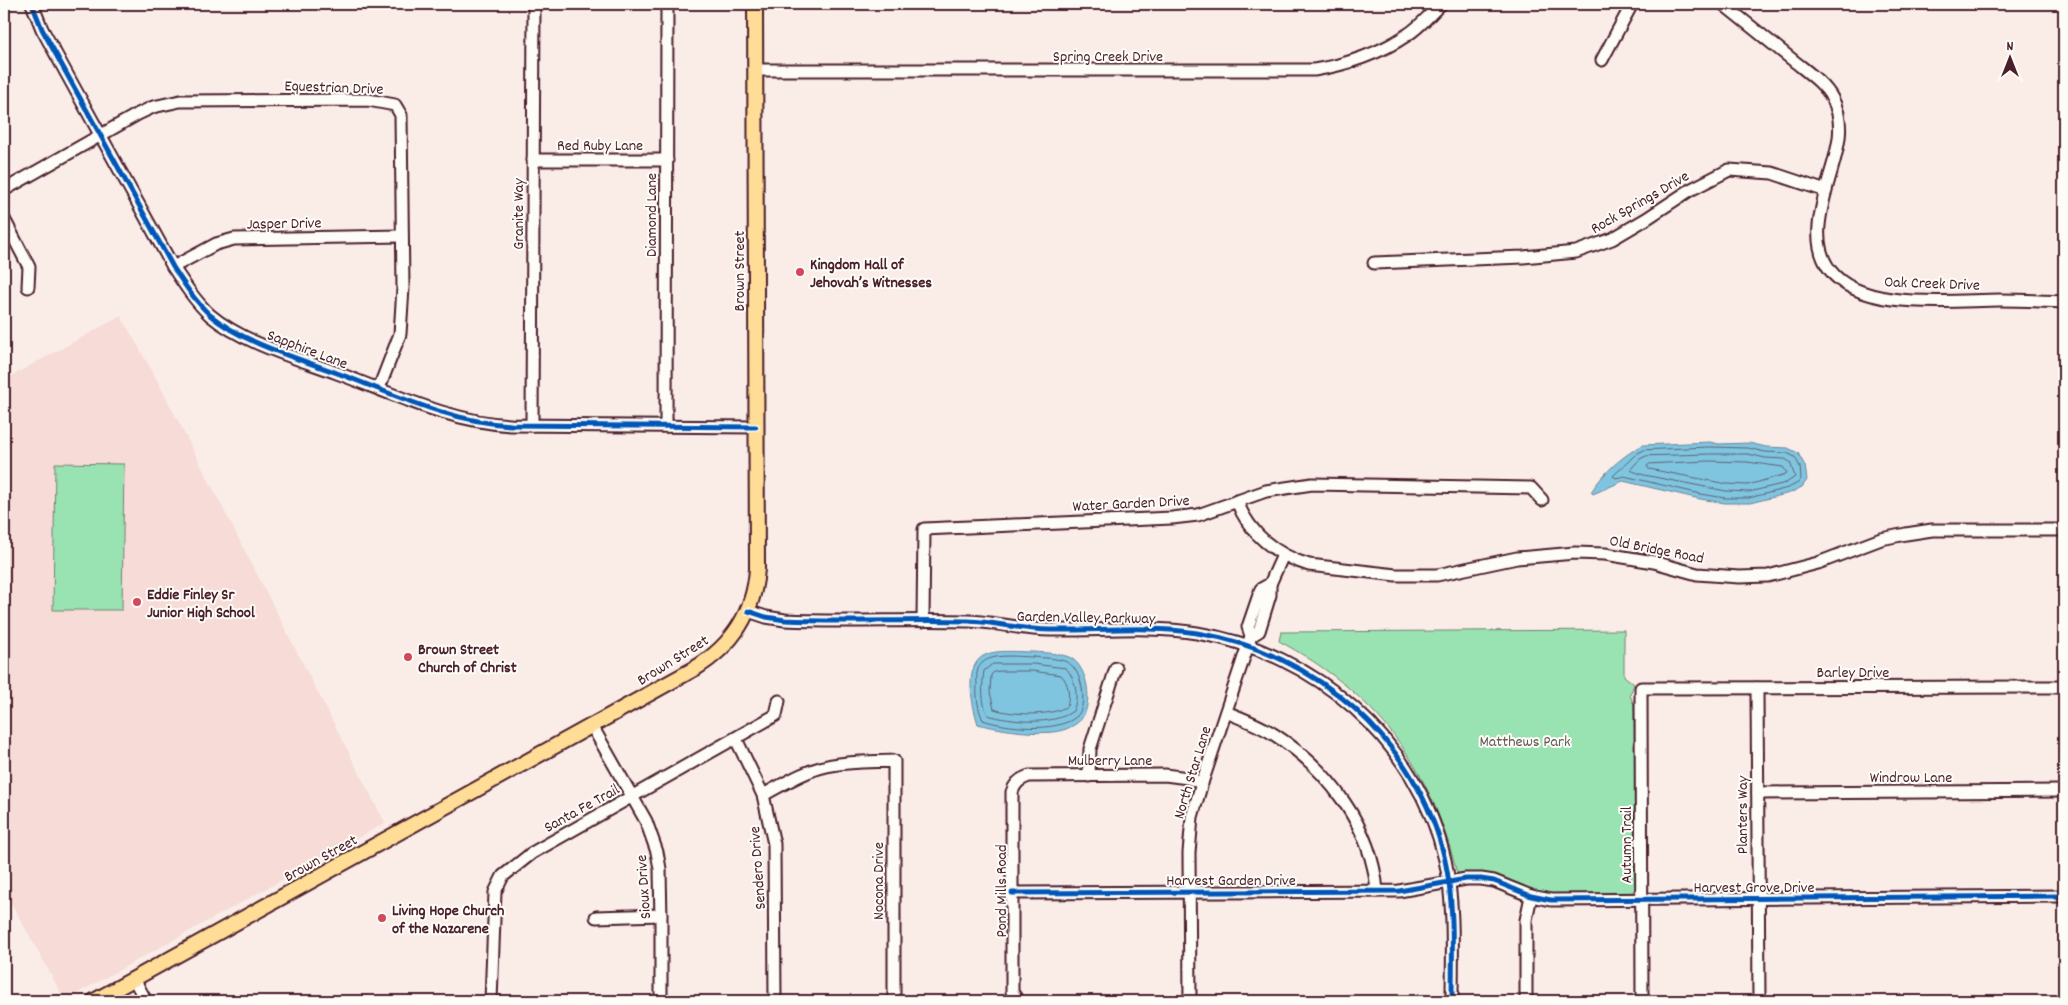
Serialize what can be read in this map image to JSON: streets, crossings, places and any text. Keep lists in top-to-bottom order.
{
  "streets": {
    "main road": ["Brown Street"],
    "street": [
      "Spring Creek Drive",
      "Equestrian Drive",
      "Red Ruby Lane",
      "Rock Springs Drive",
      "Granite Way",
      "Diamond Lane",
      "Jasper Drive",
      "Oak Creek Drive",
      "Sapphire Lane",
      "Water Garden Drive",
      "Old Bridge Road",
      "Garden Valley Parkway",
      "Barley Drive",
      "Mulberry Lane",
      "North Star Lane",
      "Windrow Lane",
      "Santa Fe Trail",
      "Planters Way",
      "Autumn Trail",
      "Sendero Drive",
      "Harvest Garden Drive",
      "Nocona Drive",
      "Harvest Grove Drive",
      "Sioux Drive",
      "Pond Mills Road"
    ]
  },
  "crossings": [
    ["Spring Creek Drive", "Brown Street"],
    ["Equestrian Drive", "Jasper Drive"],
    ["Equestrian Drive", "Sapphire Lane"],
    ["Red Ruby Lane", "Granite Way"],
    ["Red Ruby Lane", "Diamond Lane"],
    ["Rock Springs Drive", "Oak Creek Drive"],
    ["Granite Way", "Sapphire Lane"],
    ["Diamond Lane", "Sapphire Lane"],
    ["Jasper Drive", "Sapphire Lane"],
    ["Brown Street", "Sapphire Lane"],
    ["Brown Street", "Garden Valley Parkway"],
    ["Brown Street", "Sioux Drive"],
    ["Water Garden Drive", "Old Bridge Road"],
    ["Water Garden Drive", "Garden Valley Parkway"],
    ["Old Bridge Road", "North Star Lane"],
    ["Garden Valley Parkway", "North Star Lane"],
    ["Garden Valley Parkway", "Harvest Garden Drive"],
    ["Garden Valley Parkway", "Harvest Grove Drive"],
    ["Barley Drive", "Planters Way"],
    ["Barley Drive", "Autumn Trail"],
    ["Mulberry Lane", "North Star Lane"],
    ["Mulberry Lane", "Pond Mills Road"],
    ["North Star Lane", "Harvest Garden Drive"],
    ["Windrow Lane", "Planters Way"],
    ["Santa Fe Trail", "Sendero Drive"],
    ["Santa Fe Trail", "Sioux Drive"],
    ["Planters Way", "Harvest Grove Drive"],
    ["Autumn Trail", "Harvest Grove Drive"],
    ["Sendero Drive", "Nocona Drive"],
    ["Harvest Garden Drive", "Harvest Grove Drive"],
    ["Harvest Garden Drive", "Pond Mills Road"]
  ],
  "parks": ["Matthews Park"],
  "places": [
    "Kingdom Hall of Jehovah’s Witnesses",
    "Eddie Finley Sr Junior High School",
    "Brown Street Church of Christ",
    "Living Hope Church of the Nazarene"
  ],
  "north": "top"
}
